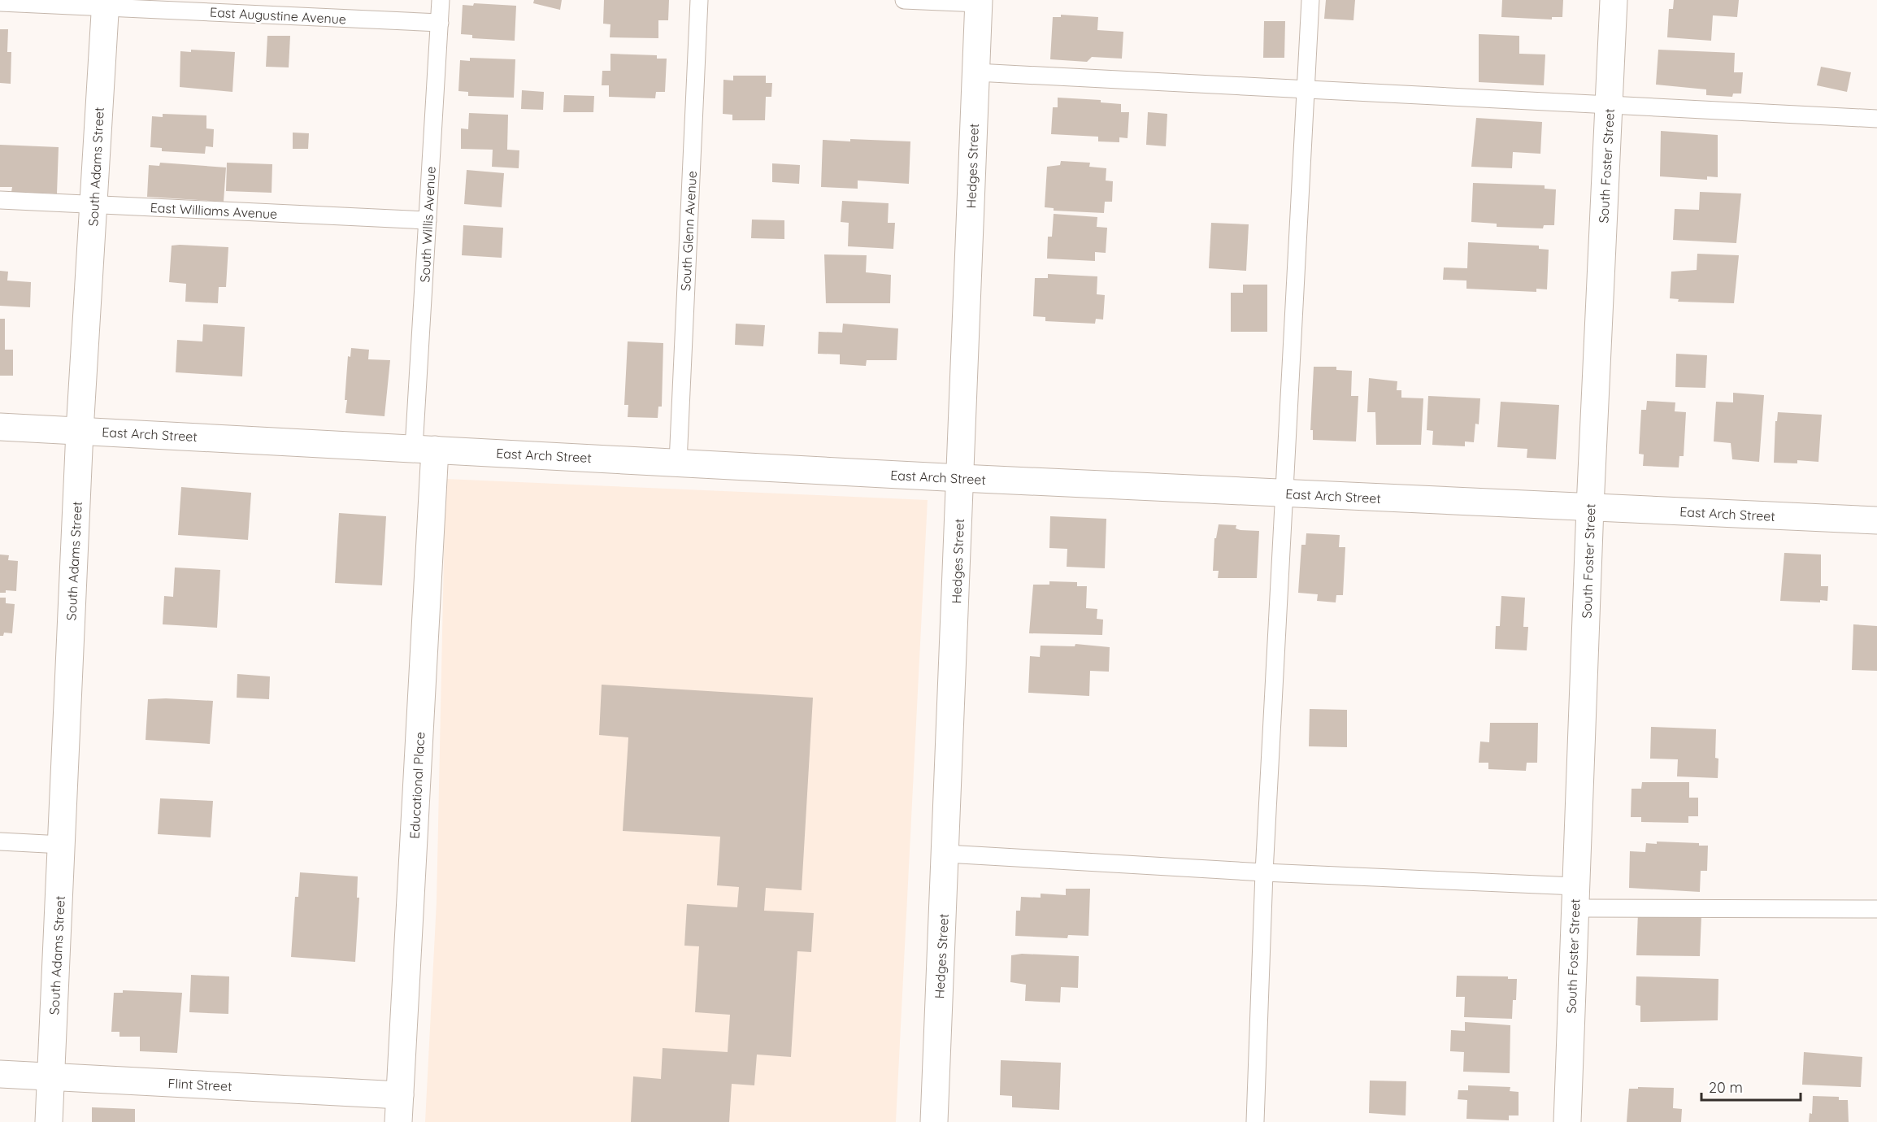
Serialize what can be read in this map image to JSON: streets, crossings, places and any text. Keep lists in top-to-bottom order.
{
  "streets": {
    "street": [
      "Hedges Street",
      "South Foster Street",
      "South Adams Street",
      "East Arch Street",
      "Educational Place",
      "Flint Street"
    ],
    "lane": [
      "East Augustine Avenue",
      "East Williams Avenue",
      "South Willis Avenue",
      "South Glenn Avenue"
    ]
  },
  "crossings": [
    ["East Augustine Avenue", "South Adams Street"],
    ["East Augustine Avenue", "South Willis Avenue"],
    ["Hedges Street", "East Arch Street"],
    ["South Foster Street", "East Arch Street"],
    ["South Adams Street", "East Williams Avenue"],
    ["South Adams Street", "East Arch Street"],
    ["South Adams Street", "Flint Street"],
    ["East Williams Avenue", "South Willis Avenue"],
    ["South Willis Avenue", "East Arch Street"],
    ["South Willis Avenue", "Educational Place"],
    ["South Glenn Avenue", "East Arch Street"],
    ["East Arch Street", "Educational Place"],
    ["Educational Place", "Flint Street"]
  ],
  "scale_bar": "20 m"
}
